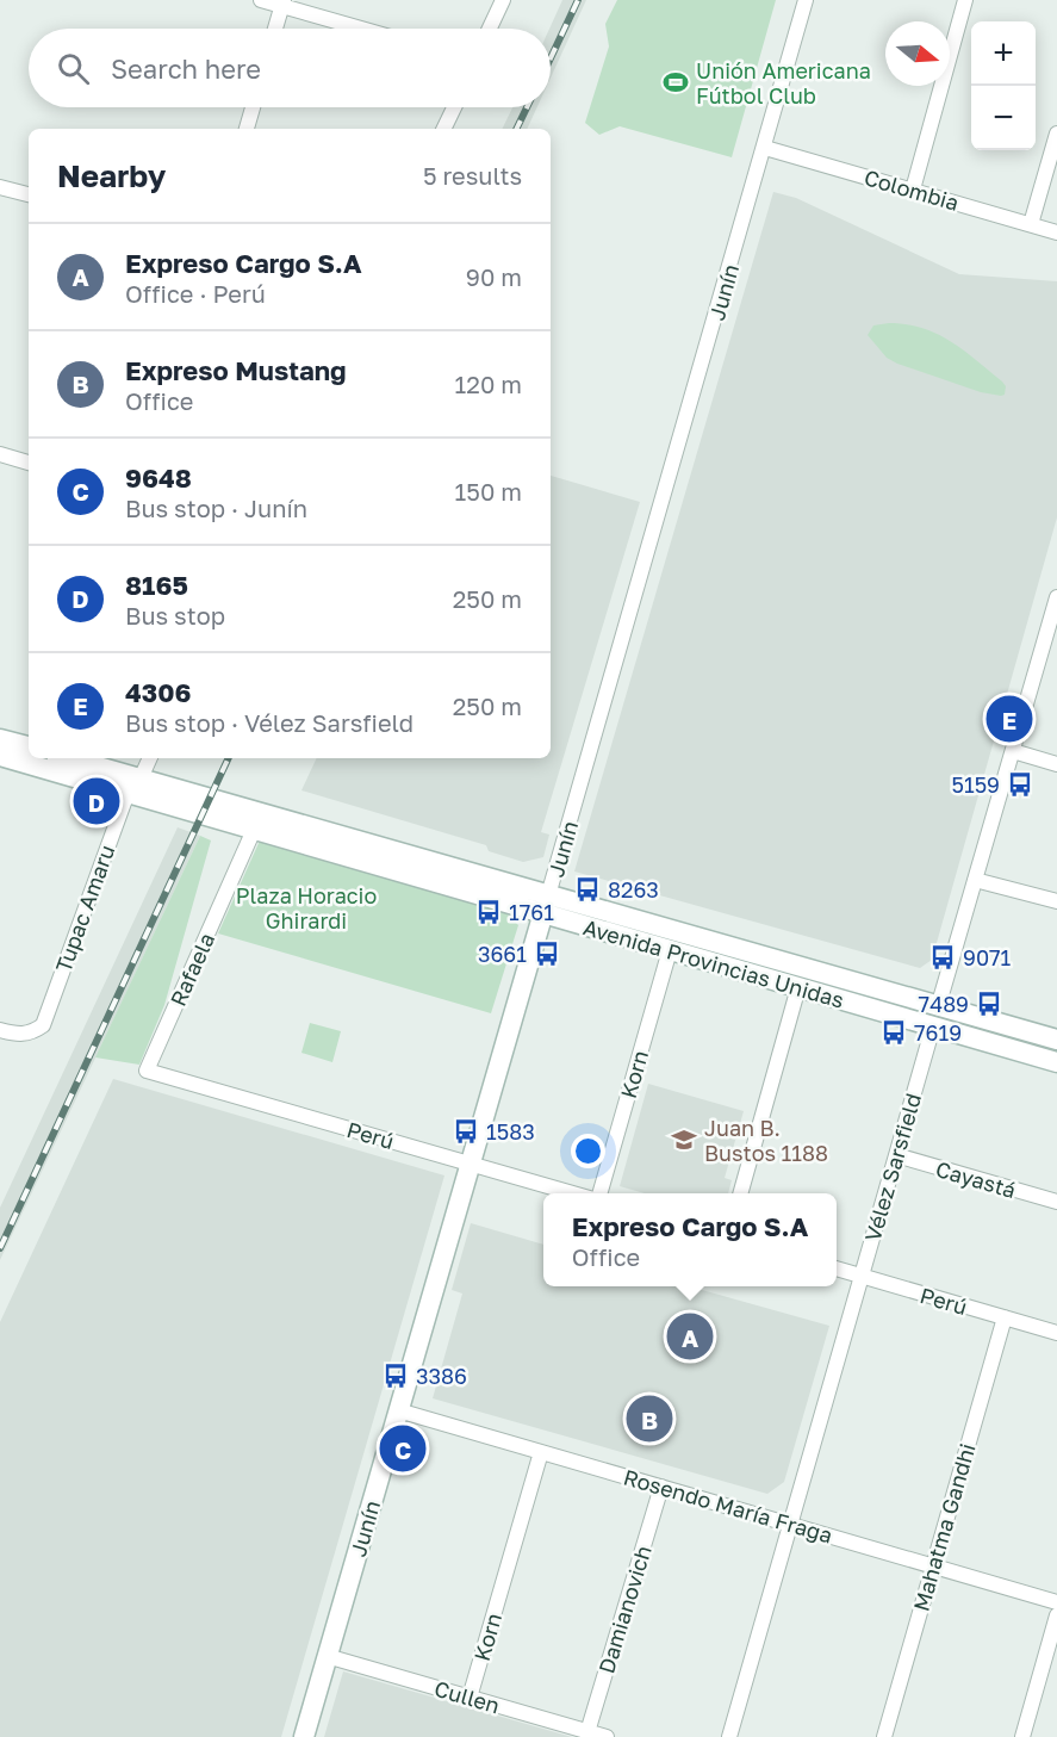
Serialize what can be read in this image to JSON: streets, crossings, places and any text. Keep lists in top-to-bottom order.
{
  "streets": {
    "main road": ["Junín", "Avenida Provincias Unidas"],
    "street": [
      "Colombia",
      "Tupac Amaru",
      "Rafaela",
      "Korn",
      "Perú",
      "Vélez Sarsfield",
      "Cayastá",
      "Rosendo María Fraga",
      "Mahatma Gandhi",
      "Damianovich",
      "Cullen"
    ]
  },
  "crossings": [
    ["Colombia", "Junín"],
    ["Junín", "Avenida Provincias Unidas"],
    ["Junín", "Perú"],
    ["Junín", "Rosendo María Fraga"],
    ["Junín", "Cullen"],
    ["Tupac Amaru", "Avenida Provincias Unidas"],
    ["Avenida Provincias Unidas", "Rafaela"],
    ["Avenida Provincias Unidas", "Korn"],
    ["Avenida Provincias Unidas", "Vélez Sarsfield"],
    ["Rafaela", "Perú"],
    ["Korn", "Rosendo María Fraga"],
    ["Korn", "Cullen"],
    ["Perú", "Vélez Sarsfield"],
    ["Perú", "Mahatma Gandhi"],
    ["Vélez Sarsfield", "Cayastá"],
    ["Vélez Sarsfield", "Rosendo María Fraga"],
    ["Rosendo María Fraga", "Mahatma Gandhi"],
    ["Rosendo María Fraga", "Damianovich"],
    ["Damianovich", "Cullen"]
  ],
  "parks": ["Plaza Horacio Ghirardi"],
  "places": {
    "sports": ["Unión Americana Fútbol Club"],
    "bus stop": [
      "5159",
      "8263",
      "1761",
      "3661",
      "9071",
      "7489",
      "7619",
      "1583",
      "3386"
    ],
    "school or university": ["Juan B. Bustos 1188"]
  },
  "north": "right",
  "page": {
    "map_buttons": ["+", "−"],
    "search": "Search here",
    "heading": ["Nearby", "5 results"],
    "list": [
      {
        "mark": "A",
        "name": "Expreso Cargo S.A",
        "note": "Office · Perú",
        "value": "90 m"
      },
      {
        "mark": "B",
        "name": "Expreso Mustang",
        "note": "Office",
        "value": "120 m"
      },
      {
        "mark": "C",
        "name": "9648",
        "note": "Bus stop · Junín",
        "value": "150 m"
      },
      {
        "mark": "D",
        "name": "8165",
        "note": "Bus stop",
        "value": "250 m"
      },
      {
        "mark": "E",
        "name": "4306",
        "note": "Bus stop · Vélez Sarsfield",
        "value": "250 m"
      }
    ],
    "pins": [
      "E",
      "D",
      "A",
      "B",
      "C"
    ],
    "popup": ["Expreso Cargo S.A", "Office"]
  }
}
